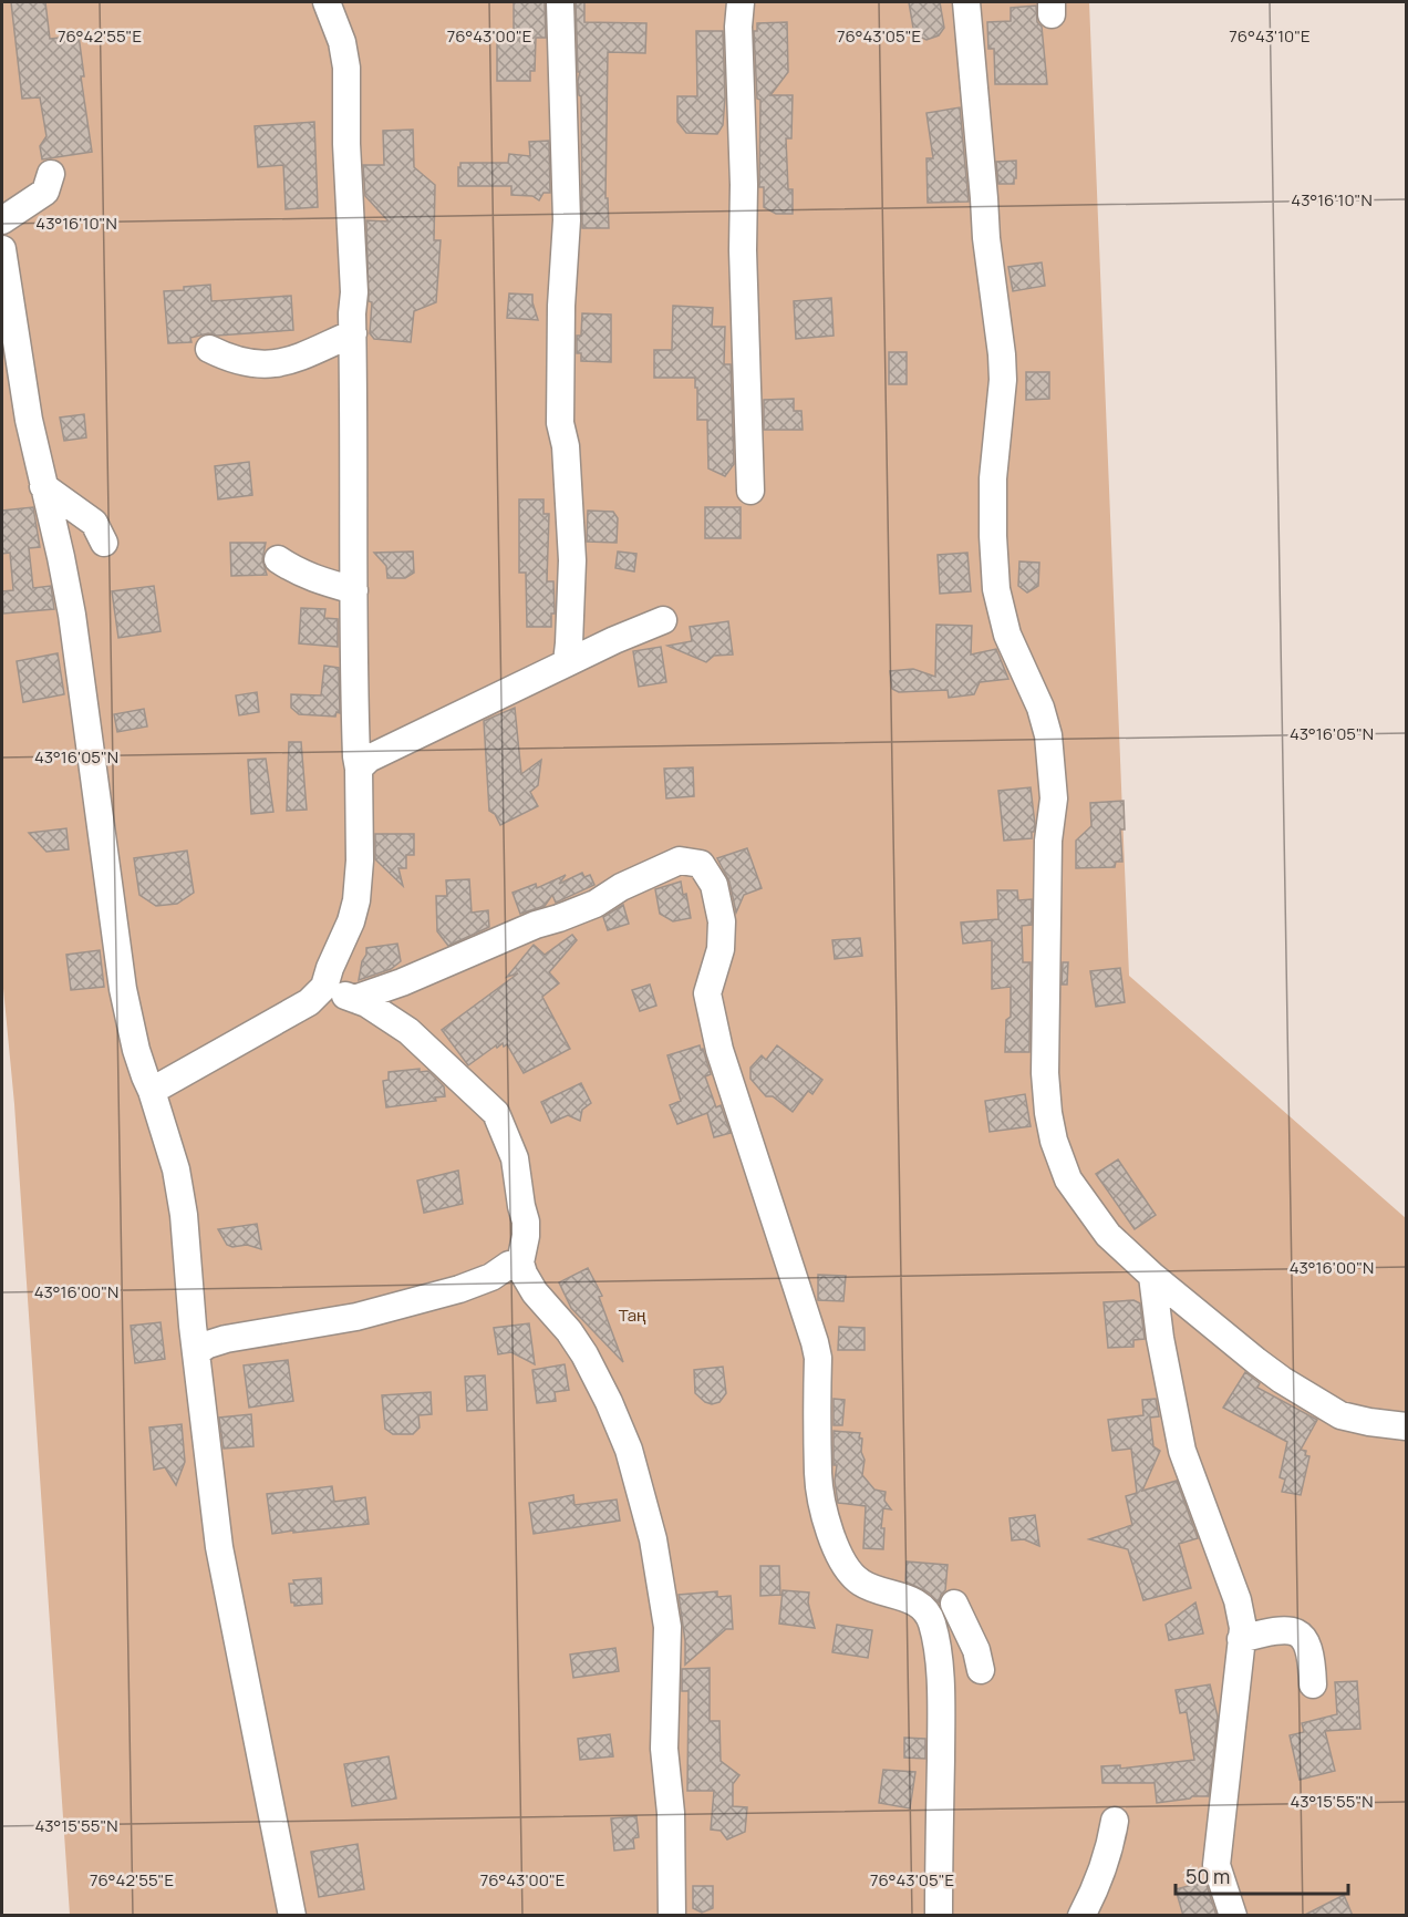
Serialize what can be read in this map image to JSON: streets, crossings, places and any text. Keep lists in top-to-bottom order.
{
  "parks": ["Таң"],
  "scale_bar": "50 m",
  "coordinates": [
    "76°42'55\"E",
    "76°43'00\"E",
    "76°43'05\"E",
    "76°43'10\"E",
    "43°16'10\"N",
    "43°16'05\"N",
    "43°16'00\"N",
    "43°15'55\"N"
  ]
}
